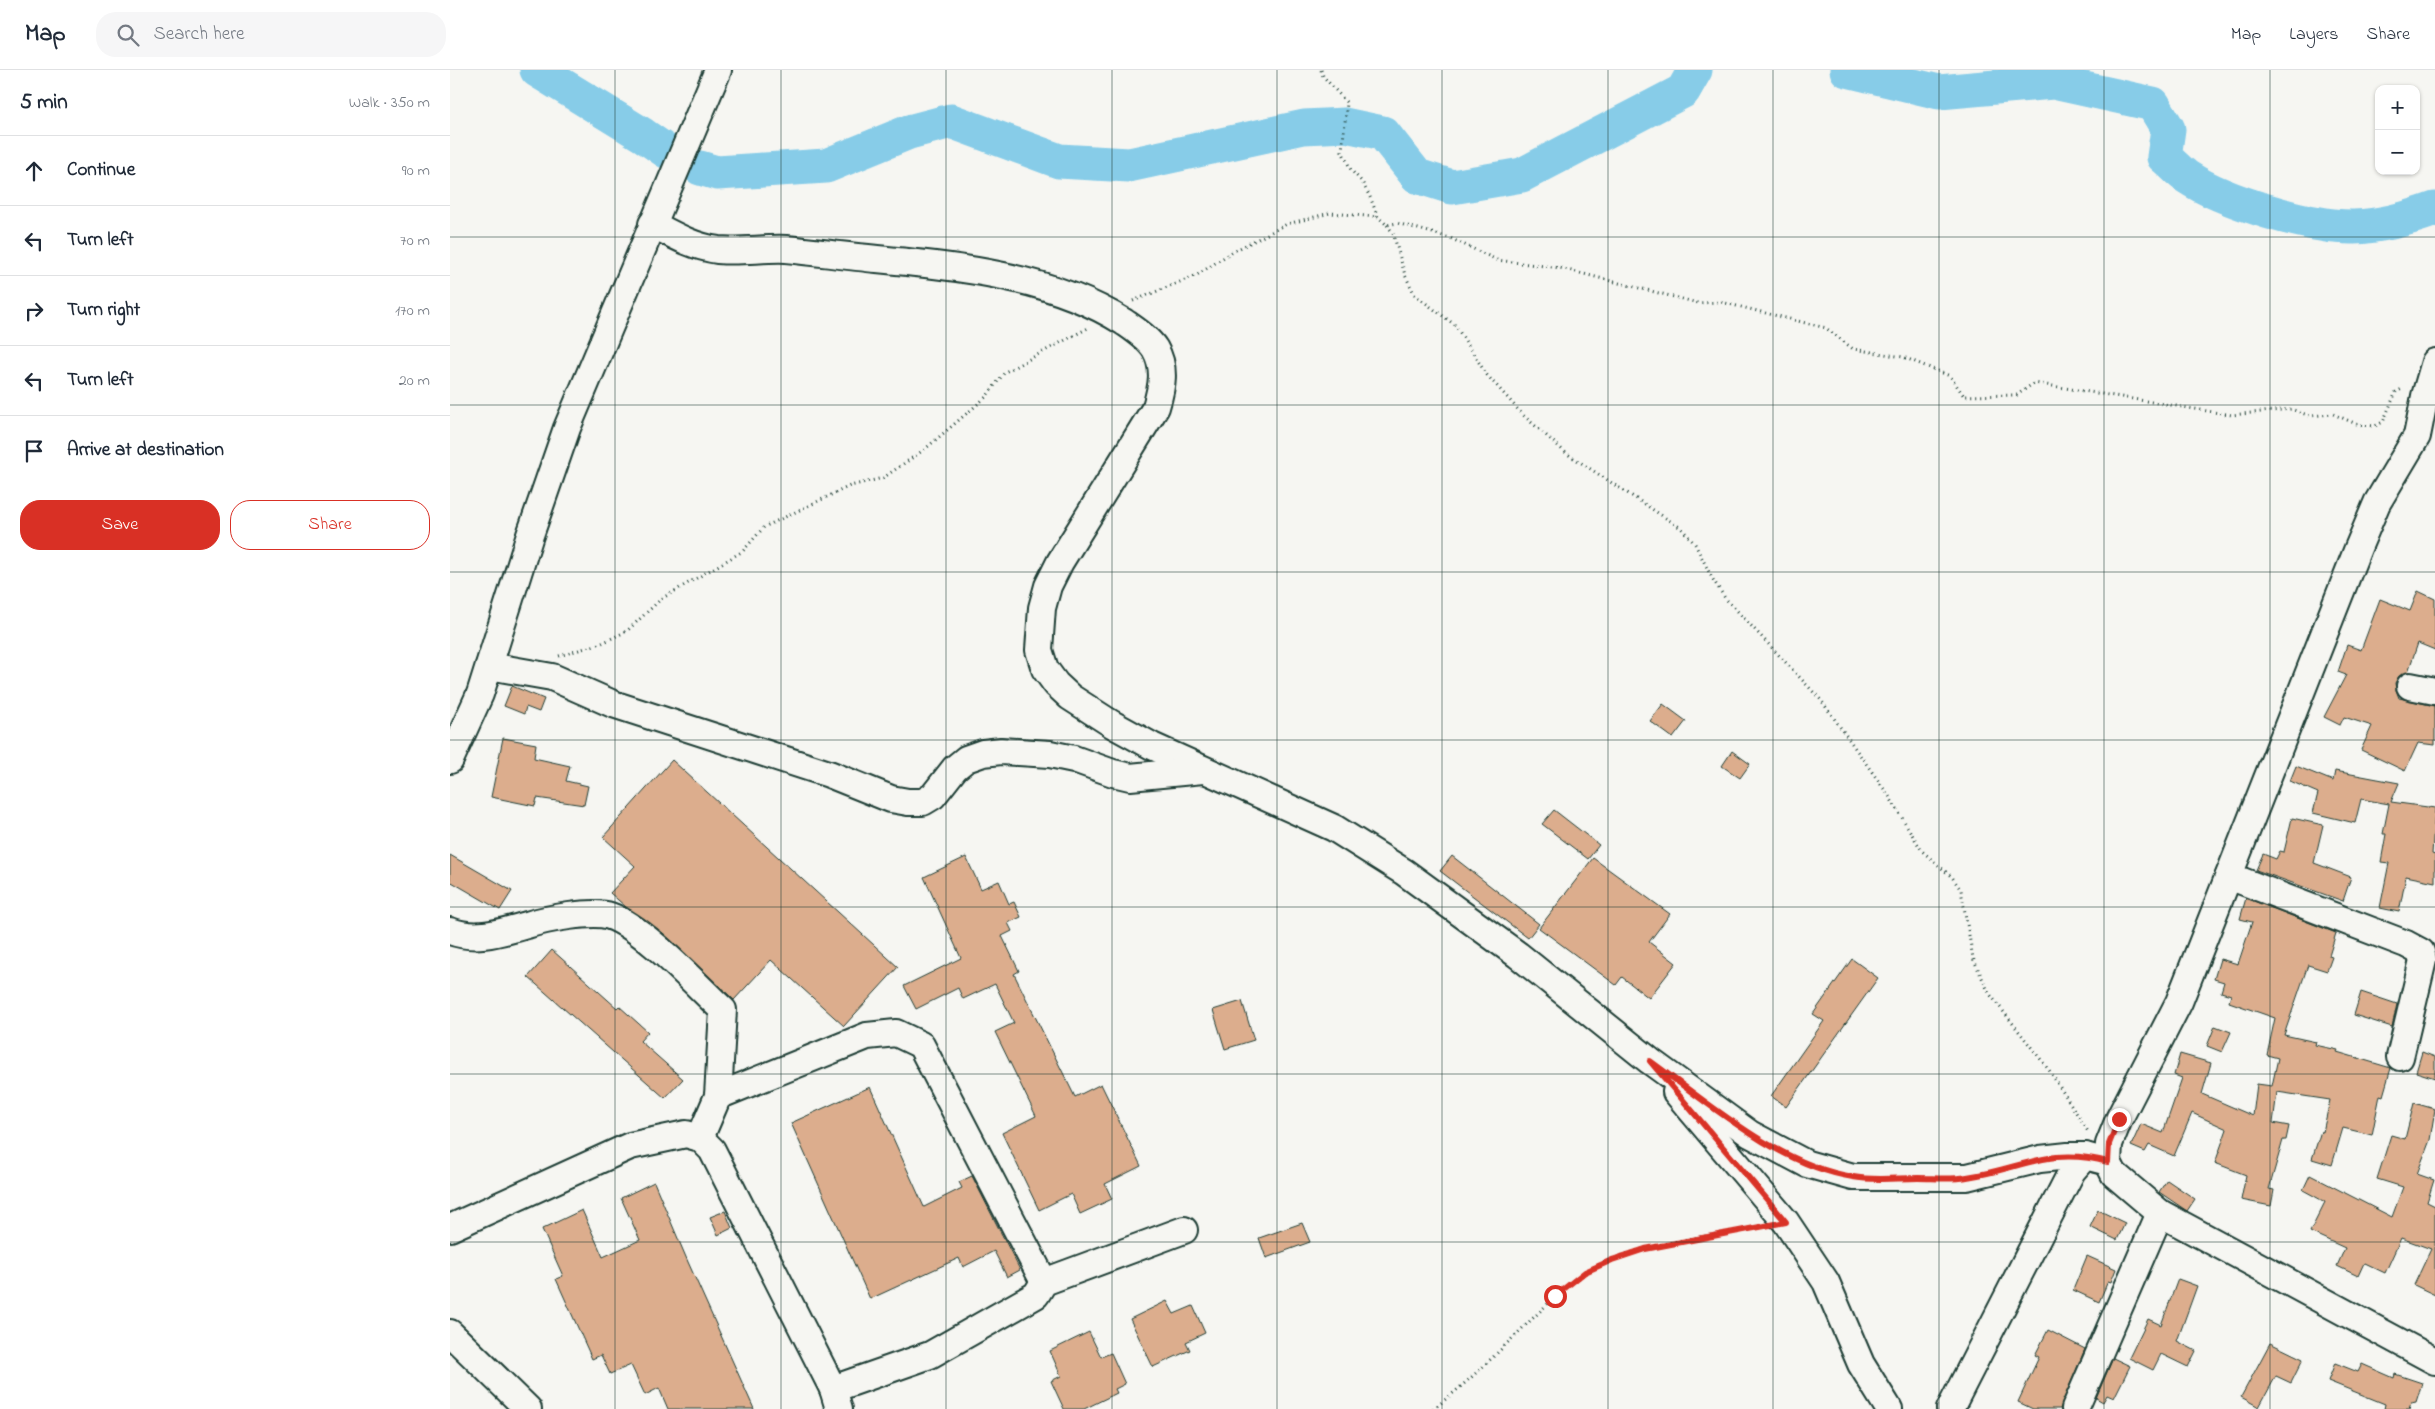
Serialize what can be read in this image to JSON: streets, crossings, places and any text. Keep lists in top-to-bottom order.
{
  "page": {
    "header": "Map",
    "search": "Search here",
    "nav": ["Map", "Layers", "Share"],
    "heading": ["5 min", "Walk · 350 m"],
    "map_buttons": ["+", "−"],
    "list": [
      ["Continue", "90 m"],
      ["Turn left", "70 m"],
      ["Turn right", "170 m"],
      ["Turn left", "20 m"],
      "Arrive at destination"
    ],
    "buttons": ["Save", "Share"]
  }
}
